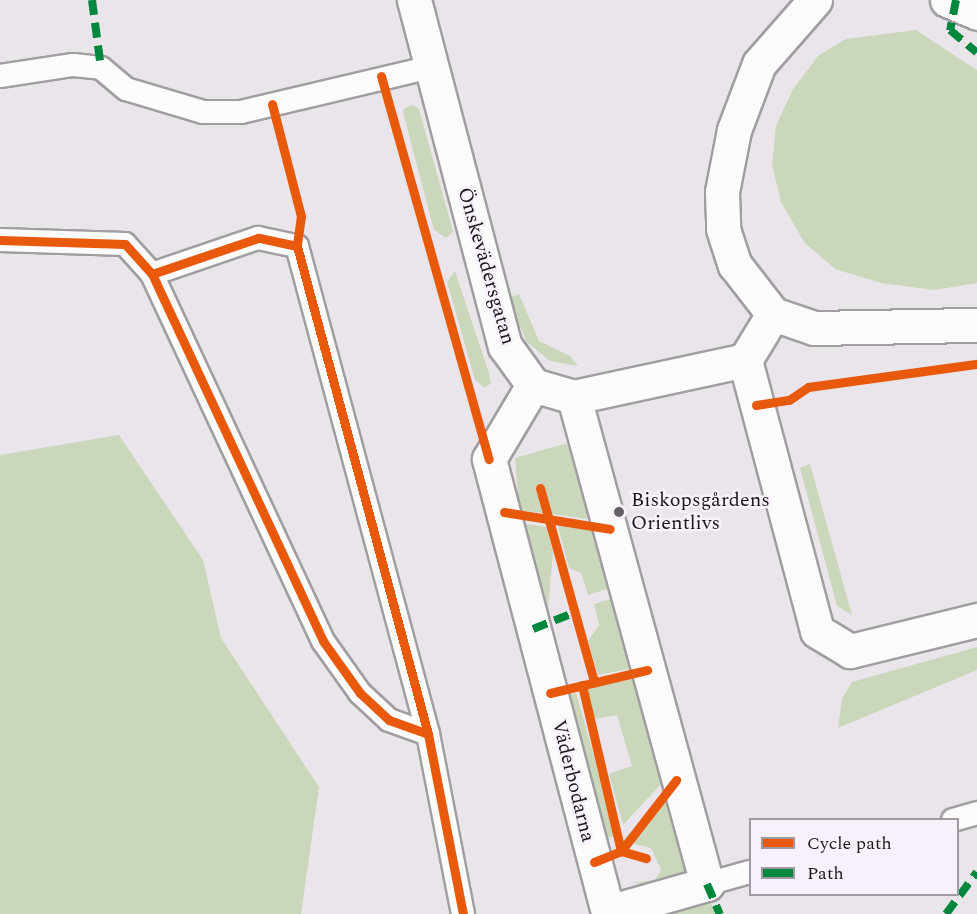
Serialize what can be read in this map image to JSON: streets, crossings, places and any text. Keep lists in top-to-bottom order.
{
  "streets": {
    "street": ["Önskevädersgatan", "Väderbodarna"]
  },
  "crossings": [
    ["Önskevädersgatan", "Väderbodarna"]
  ],
  "places": ["Biskopsgårdens Orientlivs"],
  "legend": ["Cycle path", "Path"]
}
